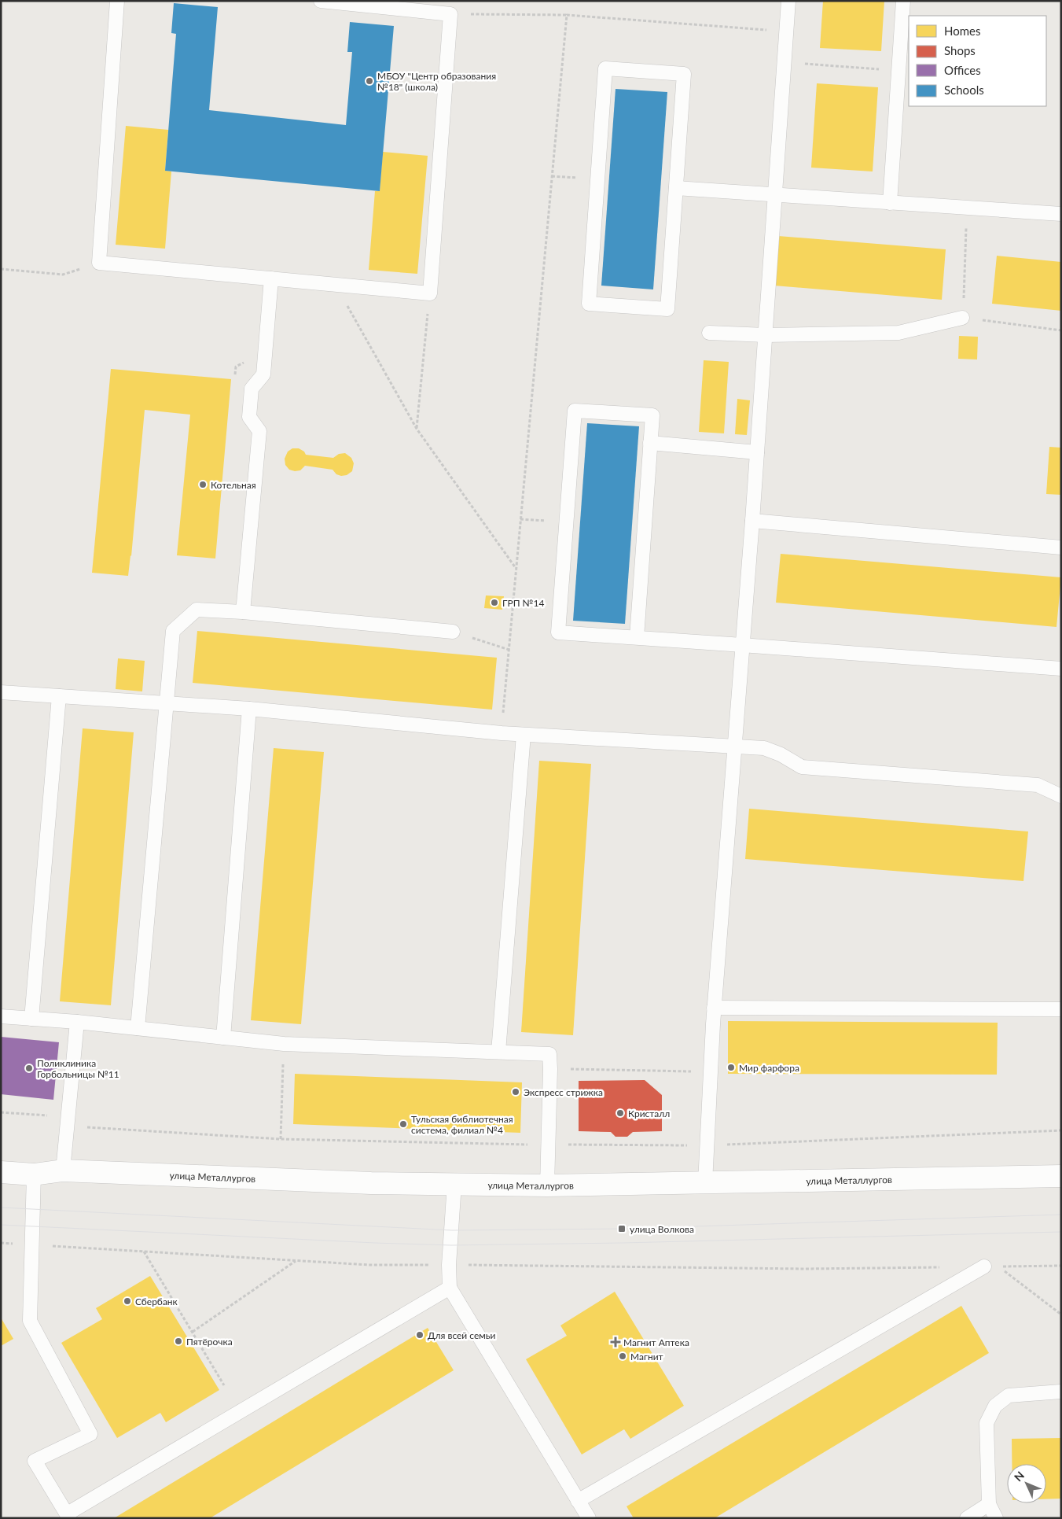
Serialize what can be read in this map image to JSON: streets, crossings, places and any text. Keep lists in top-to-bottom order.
{
  "streets": {
    "main road": ["улица Металлургов"]
  },
  "places": {
    "other": [
      "МБОУ \"Центр образования №18\" (школа)",
      "Котельная",
      "ГРП №14",
      "Мир фарфора",
      "Поликлиника Горбольницы №11",
      "Экспресс стрижка",
      "Кристалл",
      "Тульская библиотечная система, филиал №4",
      "Сбербанк",
      "Для всей семьи",
      "Пятёрочка",
      "Магнит"
    ],
    "transit": ["улица Волкова"],
    "health": ["Магнит Аптека"]
  },
  "legend": [
    "Homes",
    "Shops",
    "Offices",
    "Schools"
  ],
  "north": "top left"
}
